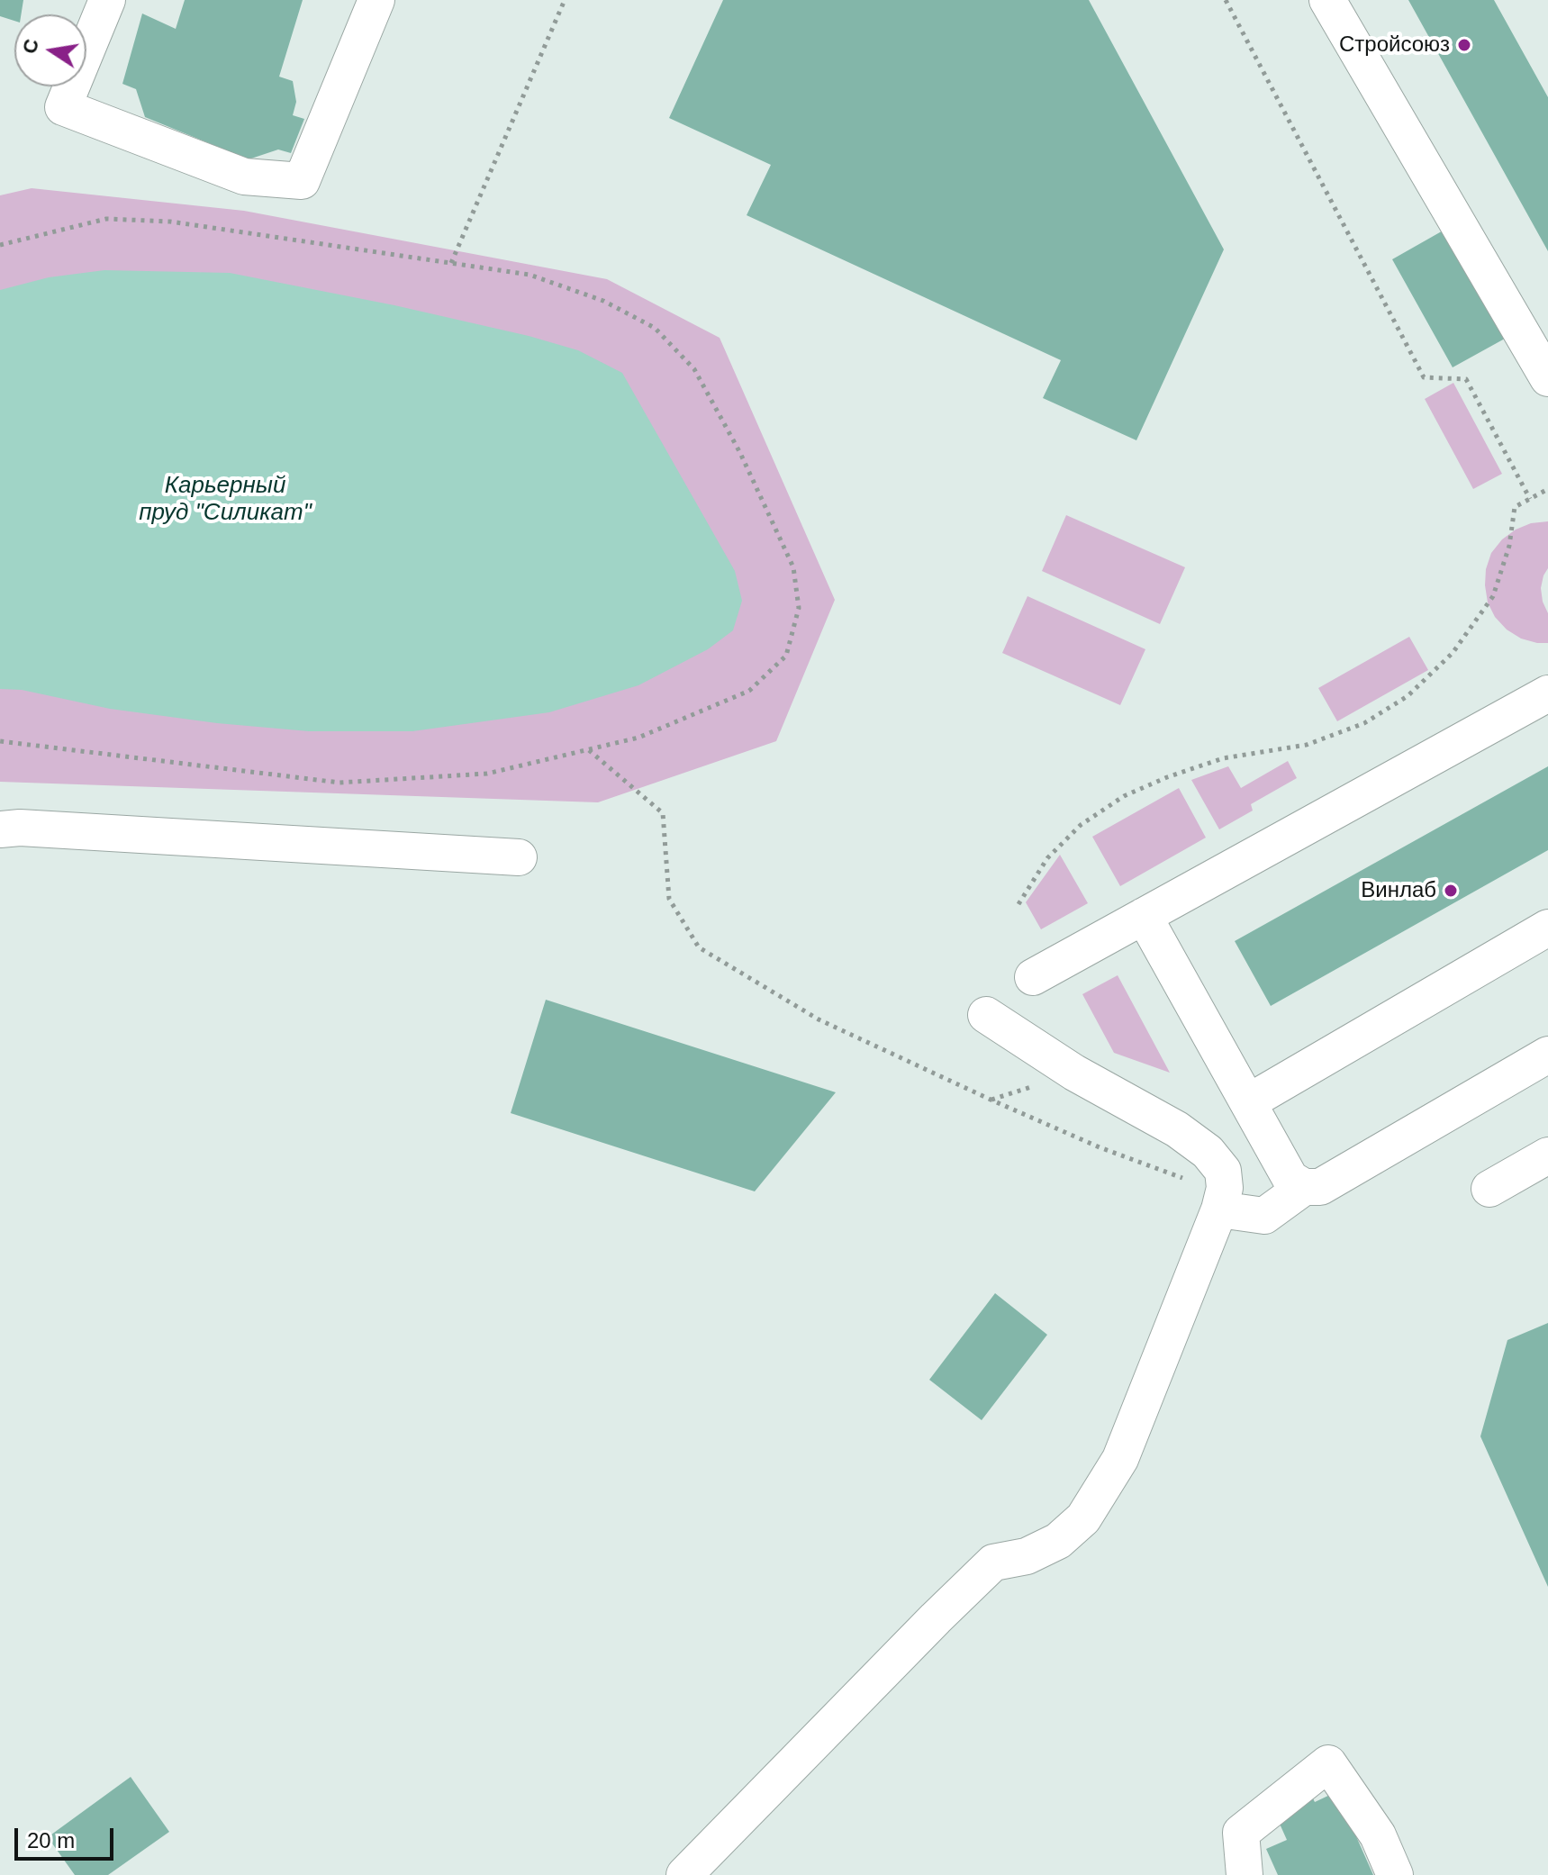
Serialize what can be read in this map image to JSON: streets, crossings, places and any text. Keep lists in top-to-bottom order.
{
  "water": ["Карьерный пруд \"Силикат\""],
  "places": ["Стройсоюз", "Винлаб"],
  "scale_bar": "20 m",
  "north": "left"
}
